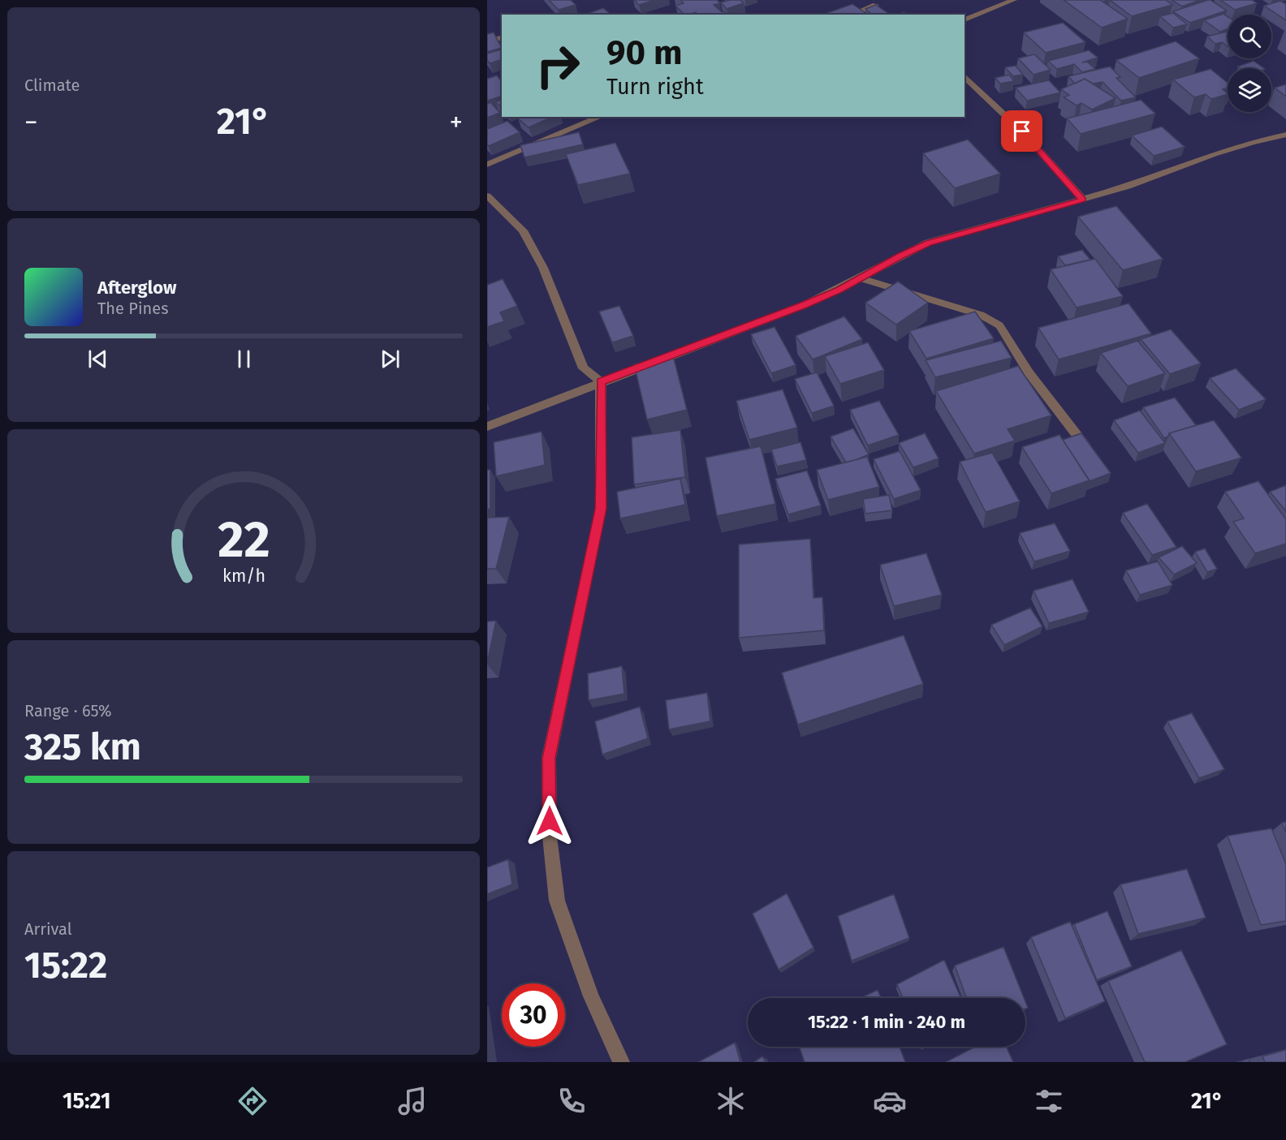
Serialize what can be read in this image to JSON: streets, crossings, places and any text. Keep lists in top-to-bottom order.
{
  "page": {
    "tile": [
      "Climate",
      ["Range · 65%", "325 km"],
      ["Arrival", "15:22"]
    ],
    "turn": ["90 m", "Turn right"],
    "heat": ["−", "21°", "+"],
    "song": ["Afterglow", "The Pines"],
    "limit": "30",
    "trip": "15:22 · 1 min · 240 m",
    "tabs": ["15:21", "21°"],
    "gauge": ["22", "km/h"]
  }
}
